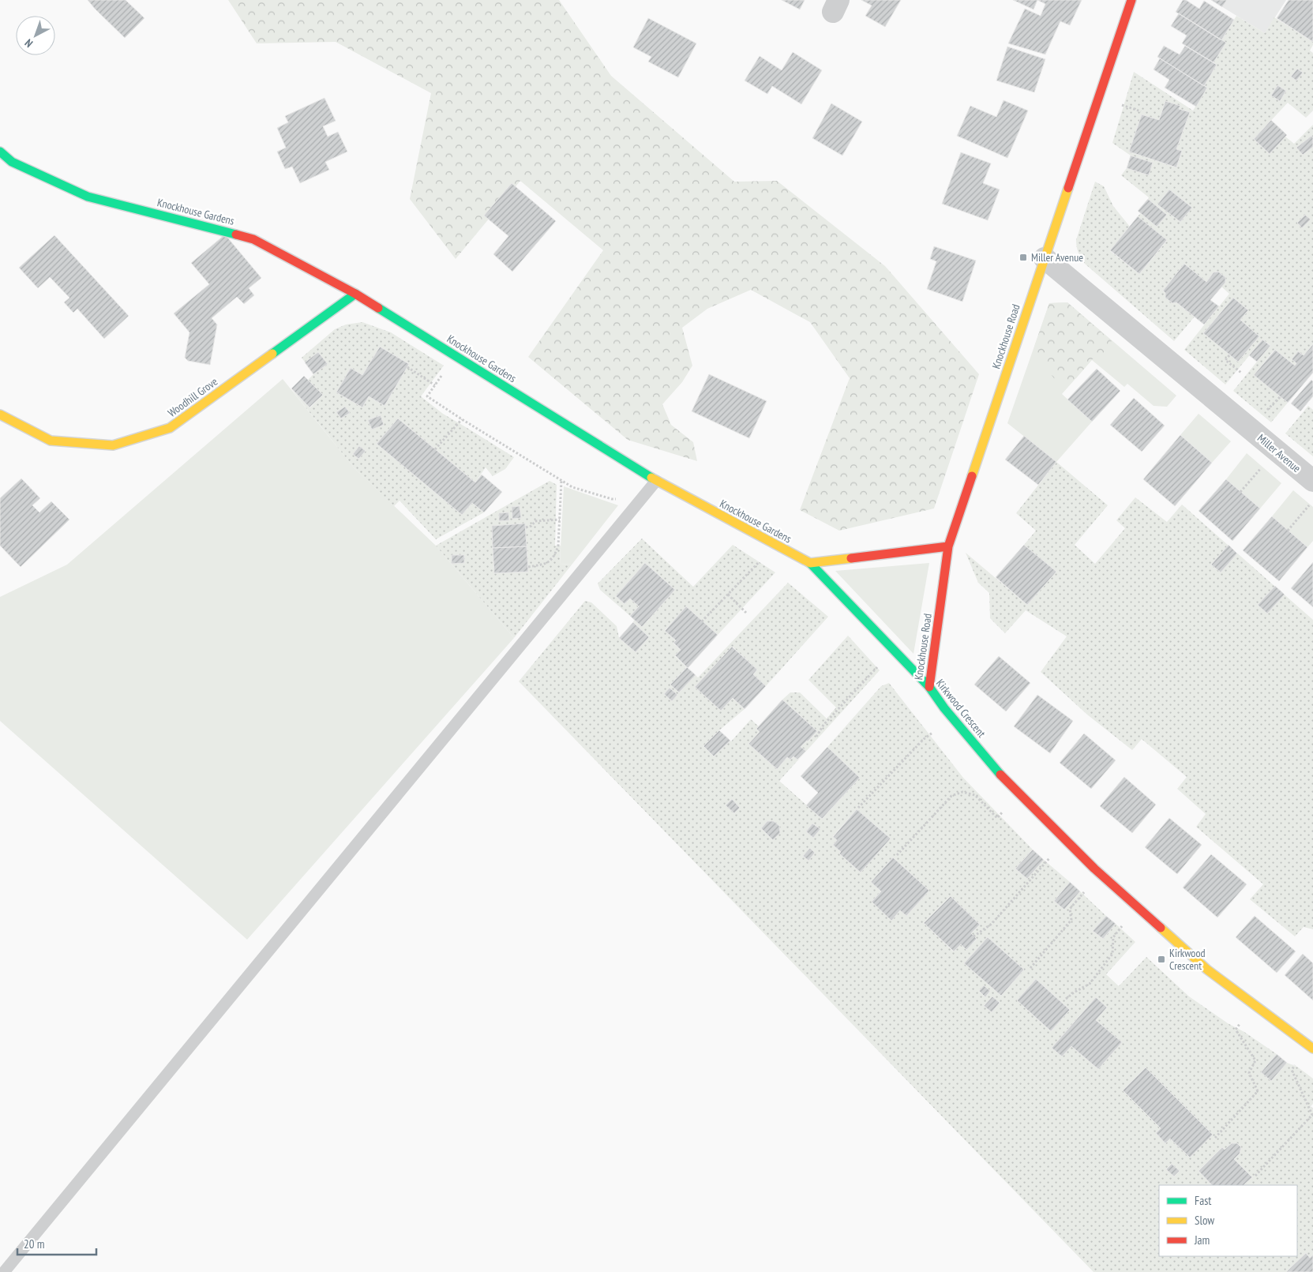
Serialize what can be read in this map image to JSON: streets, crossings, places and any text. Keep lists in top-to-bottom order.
{
  "streets": {
    "street": [
      "Knockhouse Gardens",
      "Knockhouse Road",
      "Woodhill Grove",
      "Miller Avenue",
      "Kirkwood Crescent"
    ]
  },
  "crossings": [
    ["Knockhouse Gardens", "Woodhill Grove"],
    ["Knockhouse Gardens", "Kirkwood Crescent"],
    ["Knockhouse Road", "Miller Avenue"],
    ["Knockhouse Road", "Kirkwood Crescent"]
  ],
  "places": {
    "transit": ["Miller Avenue", "Kirkwood Crescent"]
  },
  "legend": ["Fast", "Slow", "Jam"],
  "scale_bar": "20 m",
  "north": "bottom left"
}
